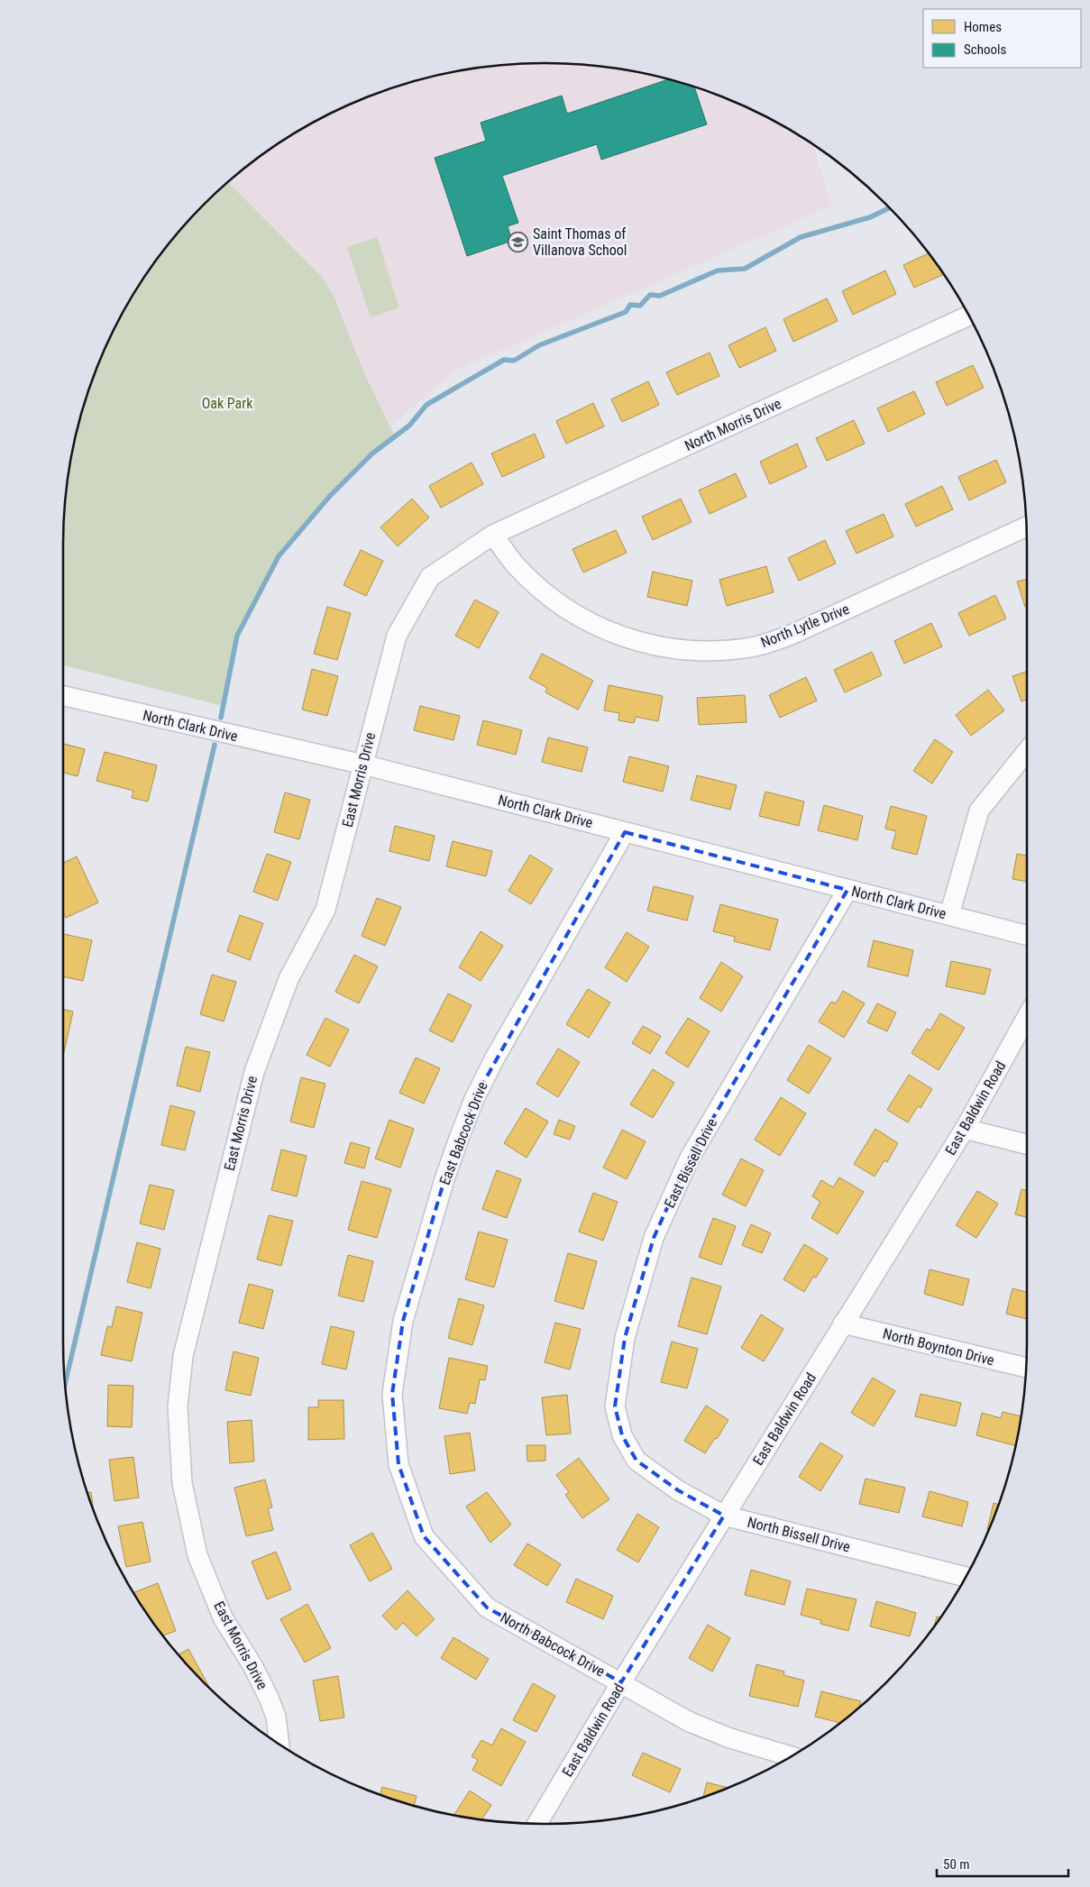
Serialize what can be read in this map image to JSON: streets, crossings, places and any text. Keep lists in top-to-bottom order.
{
  "streets": {
    "street": [
      "North Morris Drive",
      "North Lytle Drive",
      "North Clark Drive",
      "East Morris Drive",
      "East Baldwin Road",
      "East Babcock Drive",
      "East Bissell Drive",
      "North Boynton Drive",
      "North Bissell Drive",
      "North Babcock Drive"
    ]
  },
  "crossings": [
    ["North Morris Drive", "North Lytle Drive"],
    ["North Morris Drive", "East Morris Drive"],
    ["North Lytle Drive", "East Morris Drive"],
    ["North Clark Drive", "East Morris Drive"],
    ["North Clark Drive", "East Babcock Drive"],
    ["North Clark Drive", "East Bissell Drive"],
    ["East Baldwin Road", "North Boynton Drive"],
    ["East Baldwin Road", "North Bissell Drive"],
    ["East Baldwin Road", "North Babcock Drive"],
    ["East Babcock Drive", "North Babcock Drive"],
    ["East Bissell Drive", "North Bissell Drive"]
  ],
  "parks": ["Oak Park"],
  "places": {
    "school or university": ["Saint Thomas of Villanova School"]
  },
  "legend": ["Homes", "Schools"],
  "scale_bar": "50 m"
}
